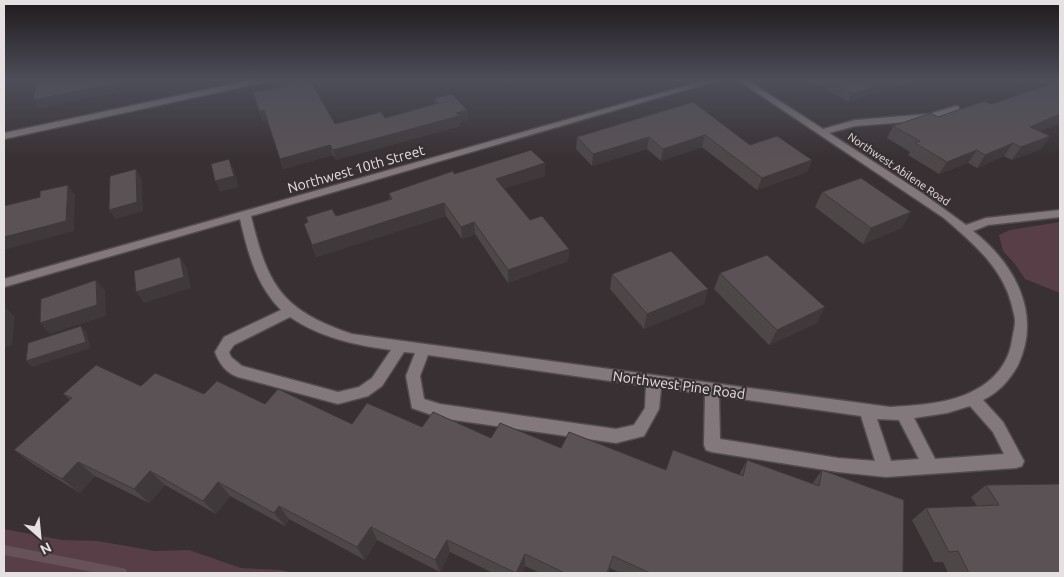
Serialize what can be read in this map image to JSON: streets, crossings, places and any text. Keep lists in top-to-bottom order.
{
  "streets": {
    "street": ["Northwest 10th Street", "Northwest Abilene Road", "Northwest Pine Road"]
  },
  "crossings": [
    ["Northwest 10th Street", "Northwest Pine Road"],
    ["Northwest Abilene Road", "Northwest Pine Road"]
  ],
  "north": "bottom right"
}
